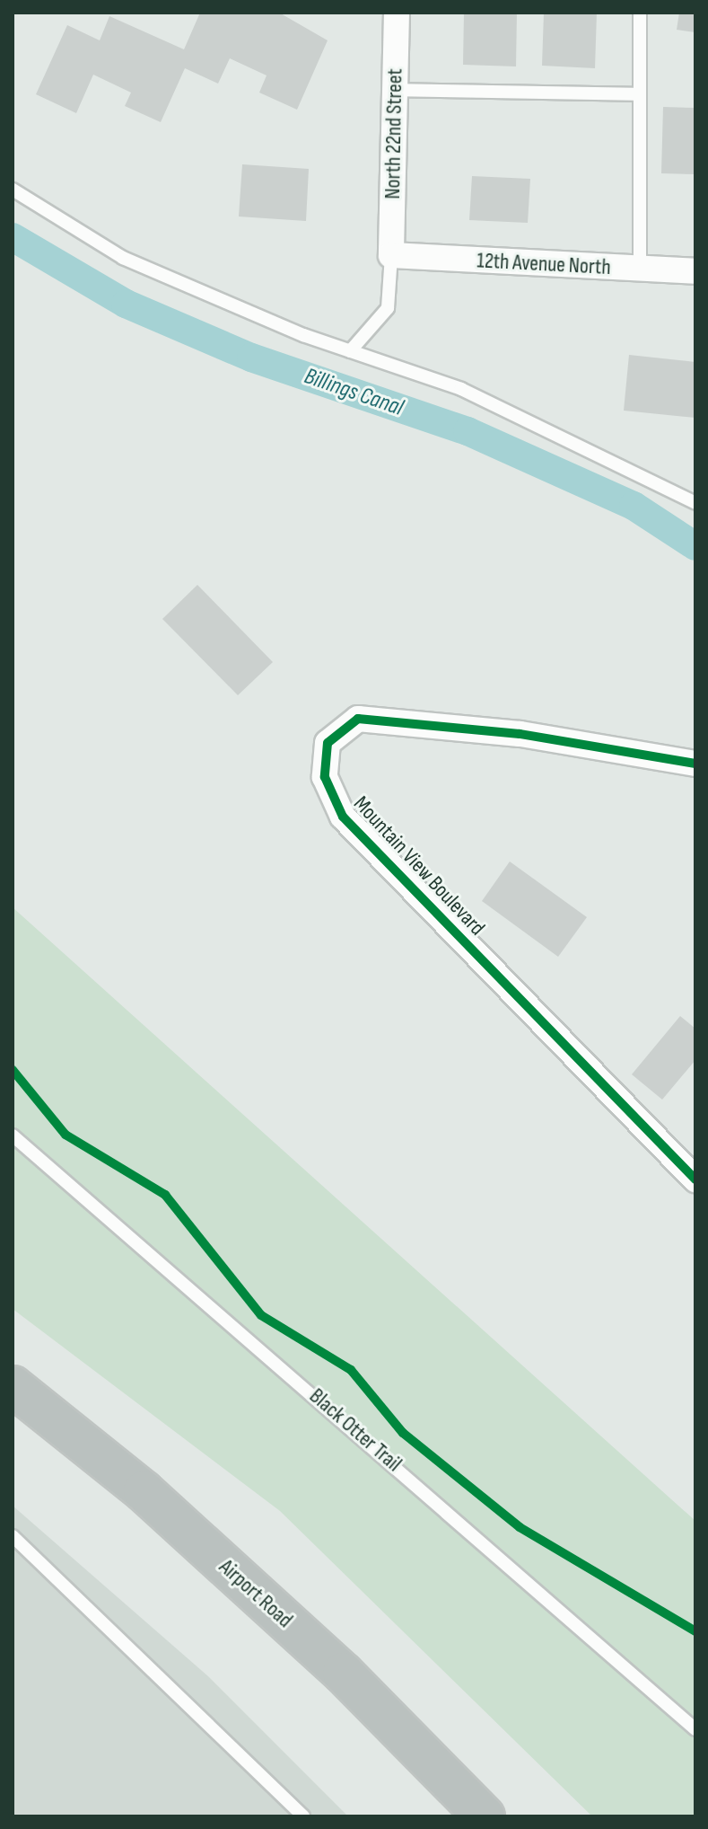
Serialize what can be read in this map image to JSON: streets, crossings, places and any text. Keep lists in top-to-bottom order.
{
  "streets": {
    "highway": ["Airport Road"],
    "street": ["North 22nd Street", "12th Avenue North", "Mountain View Boulevard"],
    "lane": ["Black Otter Trail"]
  },
  "crossings": [
    ["North 22nd Street", "12th Avenue North"]
  ],
  "water": ["Billings Canal"]
}
